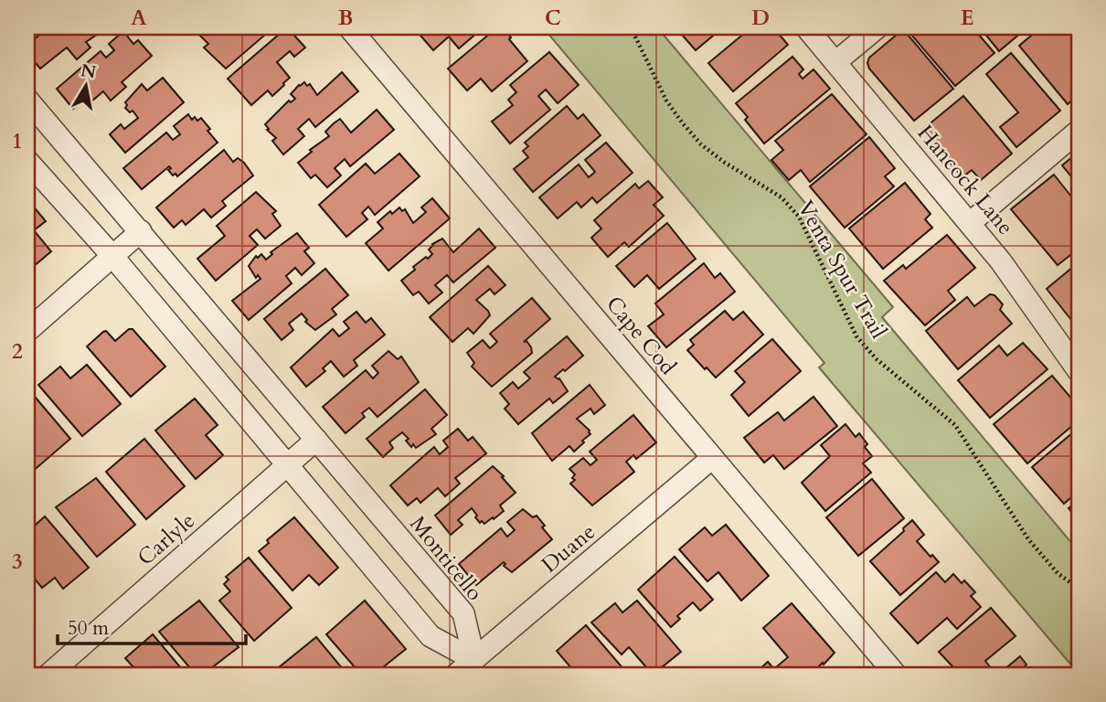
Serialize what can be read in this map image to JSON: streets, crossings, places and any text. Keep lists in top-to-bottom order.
{
  "streets": {
    "street": [
      "Hancock Lane",
      "Cape Cod",
      "Carlyle",
      "Duane",
      "Monticello"
    ],
    "path": ["Venta Spur Trail"]
  },
  "crossings": [
    ["Cape Cod", "Duane"],
    ["Carlyle", "Monticello"],
    ["Duane", "Monticello"]
  ],
  "scale_bar": "50 m",
  "north": "top",
  "grid": {
    "columns": [
      "A",
      "B",
      "C",
      "D",
      "E"
    ],
    "rows": ["1", "2", "3"]
  }
}
